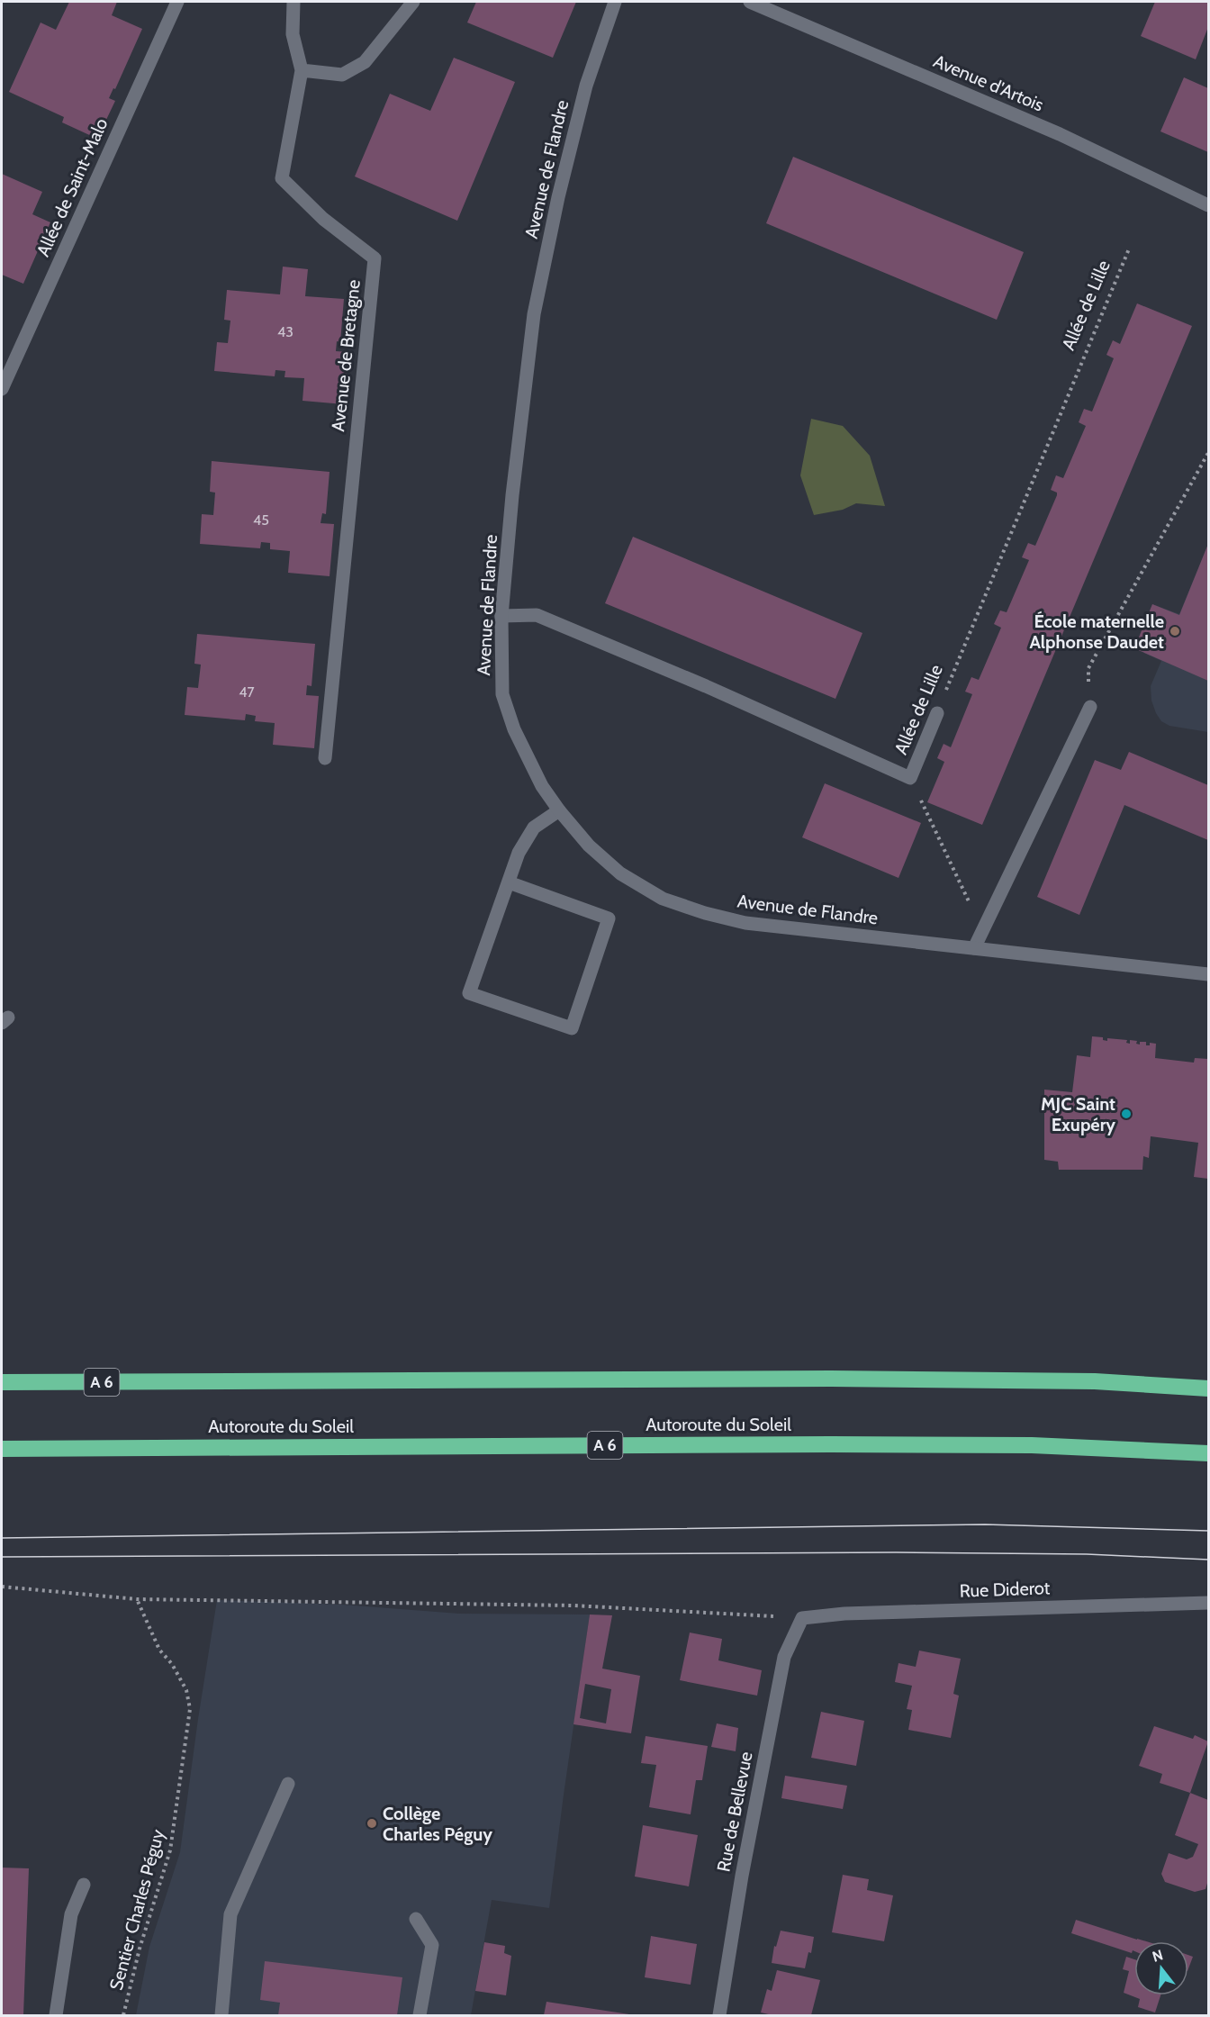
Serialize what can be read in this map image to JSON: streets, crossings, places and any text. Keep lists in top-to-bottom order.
{
  "streets": {
    "highway": ["A 6", "Autoroute du Soleil"],
    "street": [
      "Avenue d'Artois",
      "Avenue de Flandre",
      "Allée de Saint-Malo",
      "Allée de Lille",
      "Avenue de Bretagne",
      "Rue Diderot",
      "Rue de Bellevue"
    ],
    "path": ["Sentier Charles Péguy"]
  },
  "crossings": [
    ["Avenue de Flandre", "Allée de Lille"],
    ["Rue Diderot", "Rue de Bellevue"]
  ],
  "places": ["École maternelle Alphonse Daudet", "MJC Saint Exupéry", "Collège Charles Péguy"],
  "house_numbers": ["43", "45", "47"],
  "north": "top"
}
